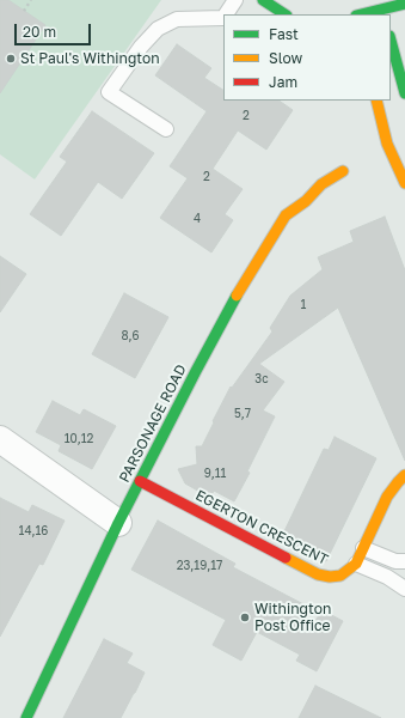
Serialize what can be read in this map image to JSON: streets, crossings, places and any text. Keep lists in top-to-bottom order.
{
  "streets": {
    "street": ["PARSONAGE ROAD", "EGERTON CRESCENT"]
  },
  "crossings": [
    ["PARSONAGE ROAD", "EGERTON CRESCENT"]
  ],
  "places": ["St Paul's Withington", "Withington Post Office"],
  "house_numbers": [
    "2",
    "2",
    "4",
    "1",
    "8,6",
    "3c",
    "5,7",
    "10,12",
    "9,11",
    "14,16",
    "23,19,17"
  ],
  "legend": ["Fast", "Slow", "Jam"],
  "scale_bar": "20 m"
}
